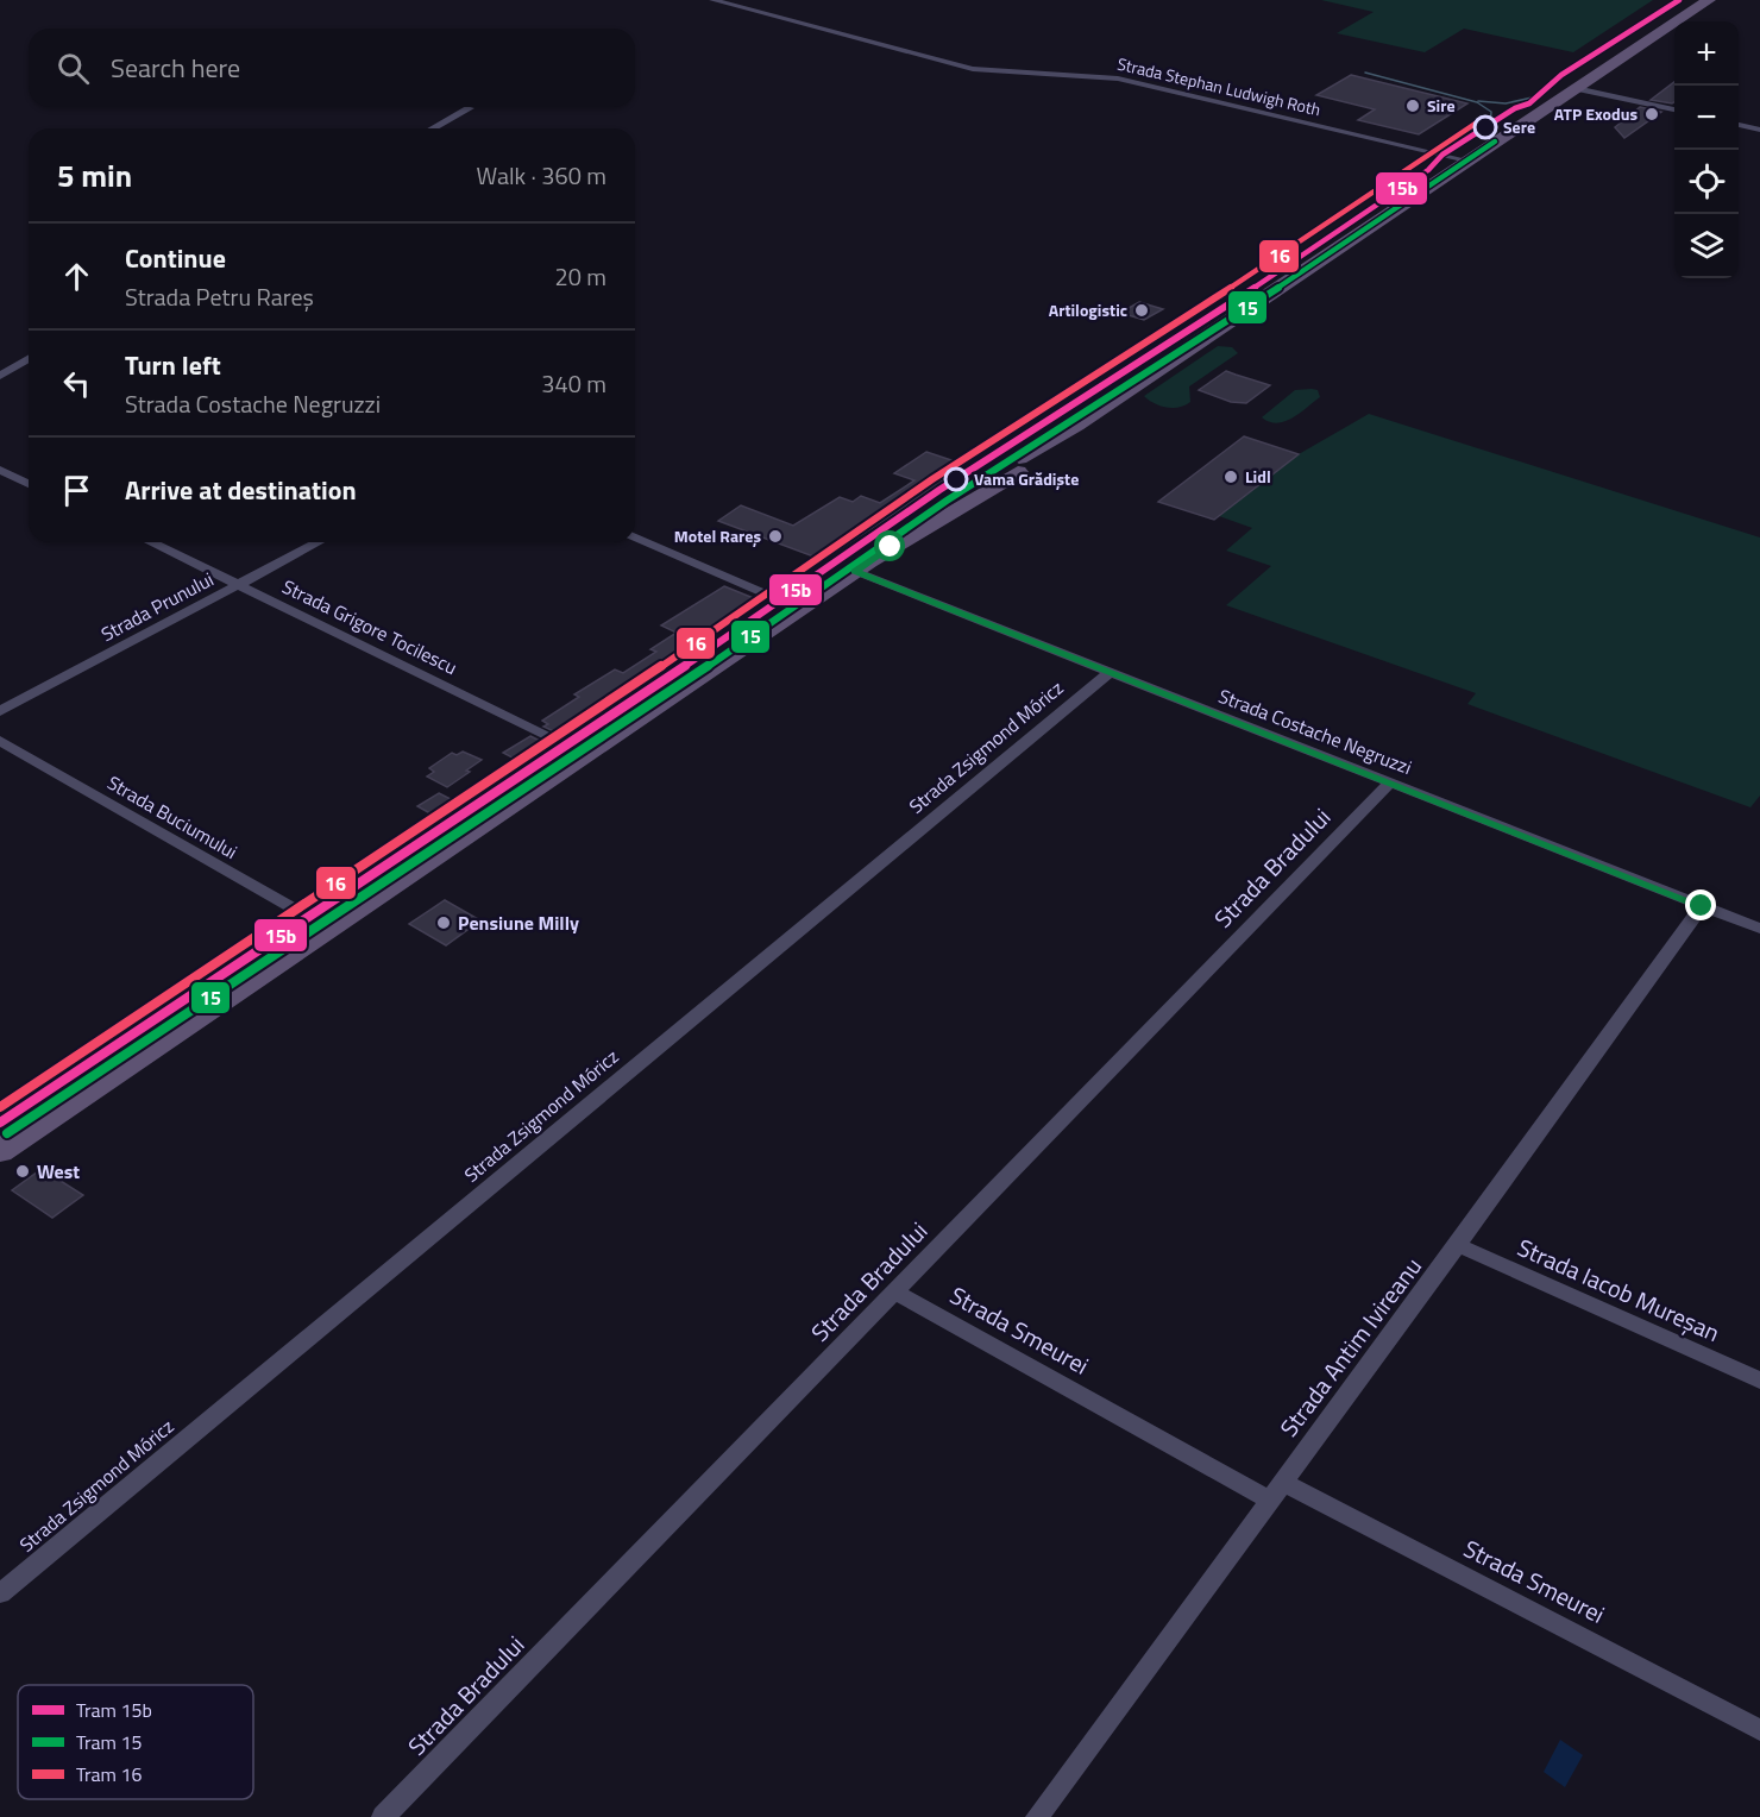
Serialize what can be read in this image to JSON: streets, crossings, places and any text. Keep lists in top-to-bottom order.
{
  "streets": {
    "street": [
      "Strada Stephan Ludwigh Roth",
      "Strada Prunului",
      "Strada Grigore Tocilescu",
      "Strada Costache Negruzzi",
      "Strada Zsigmond Móricz",
      "Strada Buciumului",
      "Strada Bradului",
      "Strada Iacob Mureșan",
      "Strada Smeurei",
      "Strada Antim Ivireanu"
    ]
  },
  "crossings": [
    ["Strada Prunului", "Strada Grigore Tocilescu"],
    ["Strada Costache Negruzzi", "Strada Zsigmond Móricz"],
    ["Strada Costache Negruzzi", "Strada Bradului"],
    ["Strada Costache Negruzzi", "Strada Antim Ivireanu"],
    ["Strada Bradului", "Strada Smeurei"],
    ["Strada Iacob Mureșan", "Strada Antim Ivireanu"],
    ["Strada Smeurei", "Strada Antim Ivireanu"]
  ],
  "places": [
    "Sire",
    "ATP Exodus",
    "Sere",
    "Artilogistic",
    "Lidl",
    "Vama Grădiște",
    "Motel Rareș",
    "Pensiune Milly",
    "West"
  ],
  "lines": ["tram line 15b", "tram line 16", "tram line 15"],
  "legend": ["Tram 15b", "Tram 15", "Tram 16"],
  "page": {
    "map_buttons": ["+", "−"],
    "search": "Search here",
    "heading": ["5 min", "Walk · 360 m"],
    "list": [
      ["Continue", "Strada Petru Rareș", "20 m"],
      ["Turn left", "Strada Costache Negruzzi", "340 m"],
      "Arrive at destination"
    ]
  }
}
